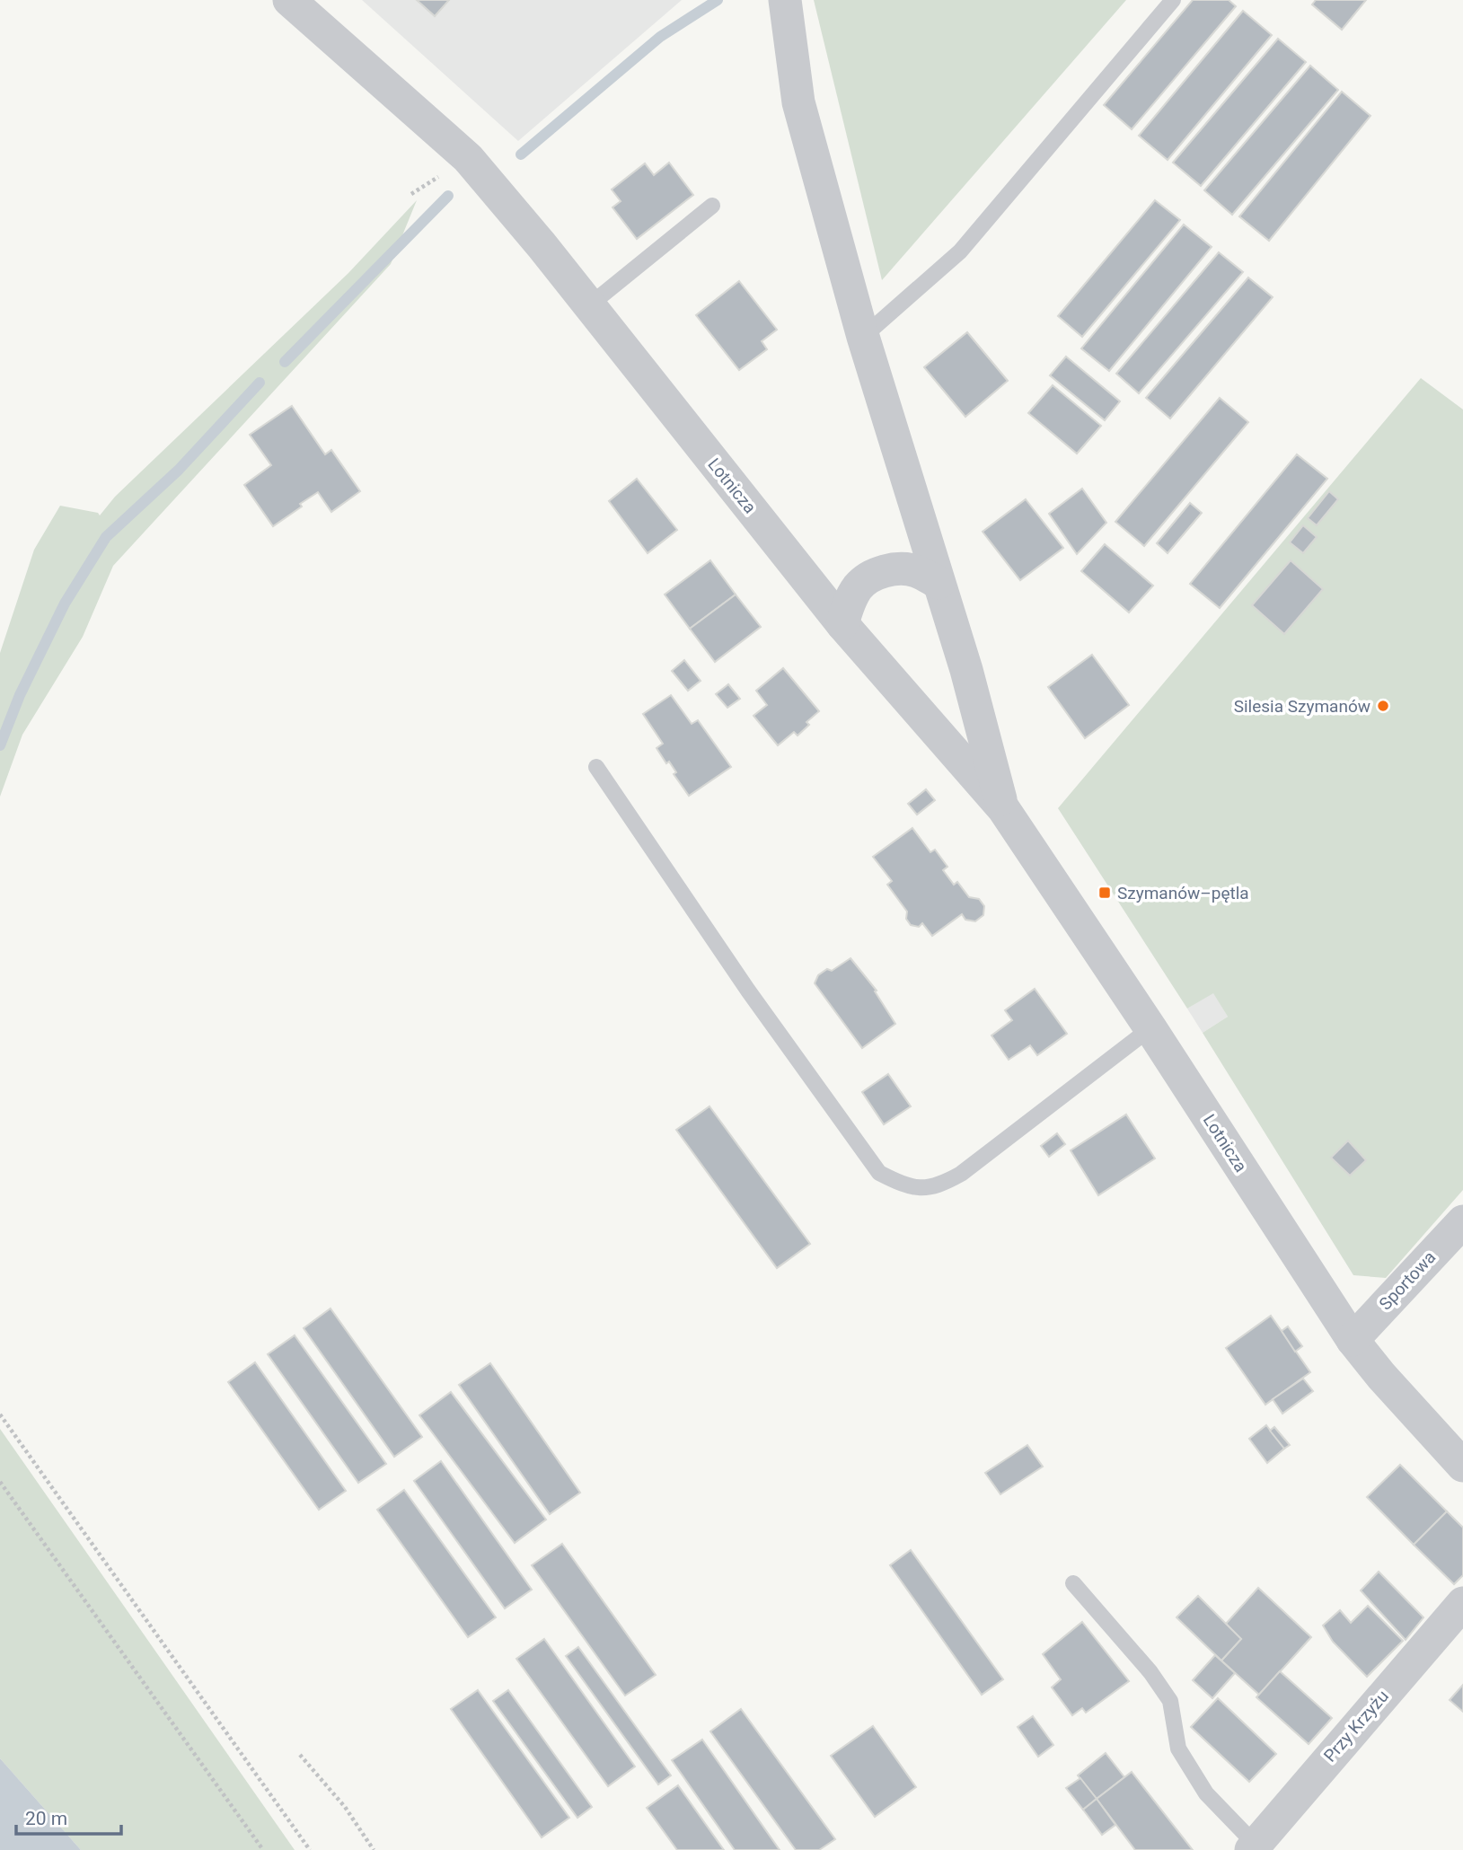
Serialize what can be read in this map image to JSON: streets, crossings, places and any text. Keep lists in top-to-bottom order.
{
  "streets": {
    "street": ["Lotnicza", "Sportowa", "Przy Krzyżu"]
  },
  "crossings": [
    ["Lotnicza", "Sportowa"]
  ],
  "places": {
    "other": ["Silesia Szymanów"],
    "transit": ["Szymanów–pętla"]
  },
  "scale_bar": "20 m"
}
